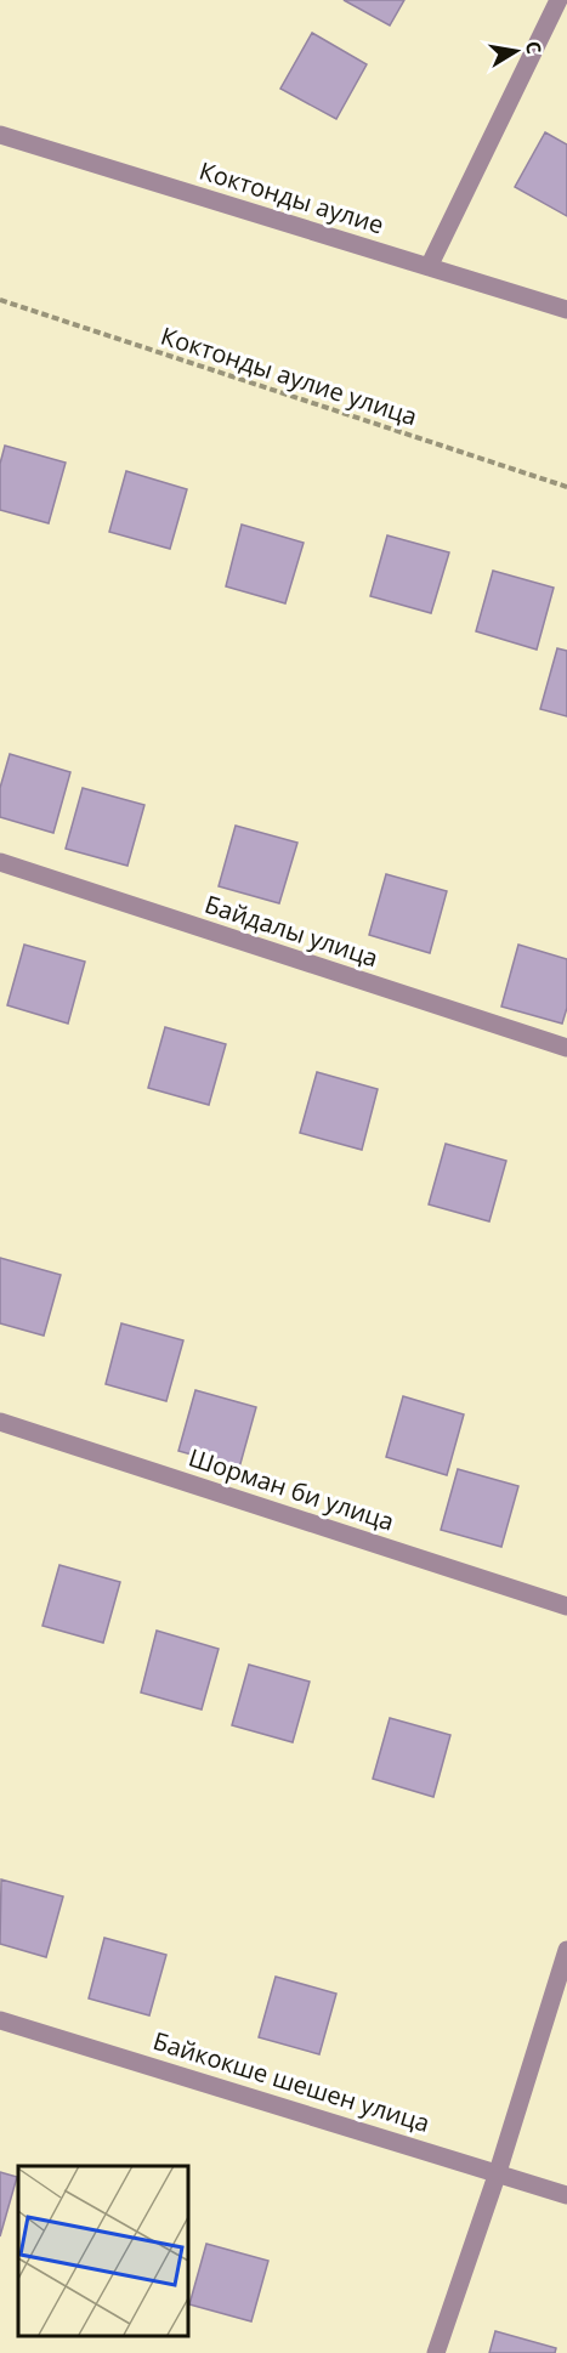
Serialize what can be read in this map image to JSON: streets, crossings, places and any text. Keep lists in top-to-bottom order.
{
  "streets": {
    "street": [
      "Коктонды аулие",
      "Байдалы улица",
      "Шорман би улица",
      "Байкокше шешен улица"
    ],
    "path": ["Коктонды аулие улица"]
  },
  "north": "right"
}
